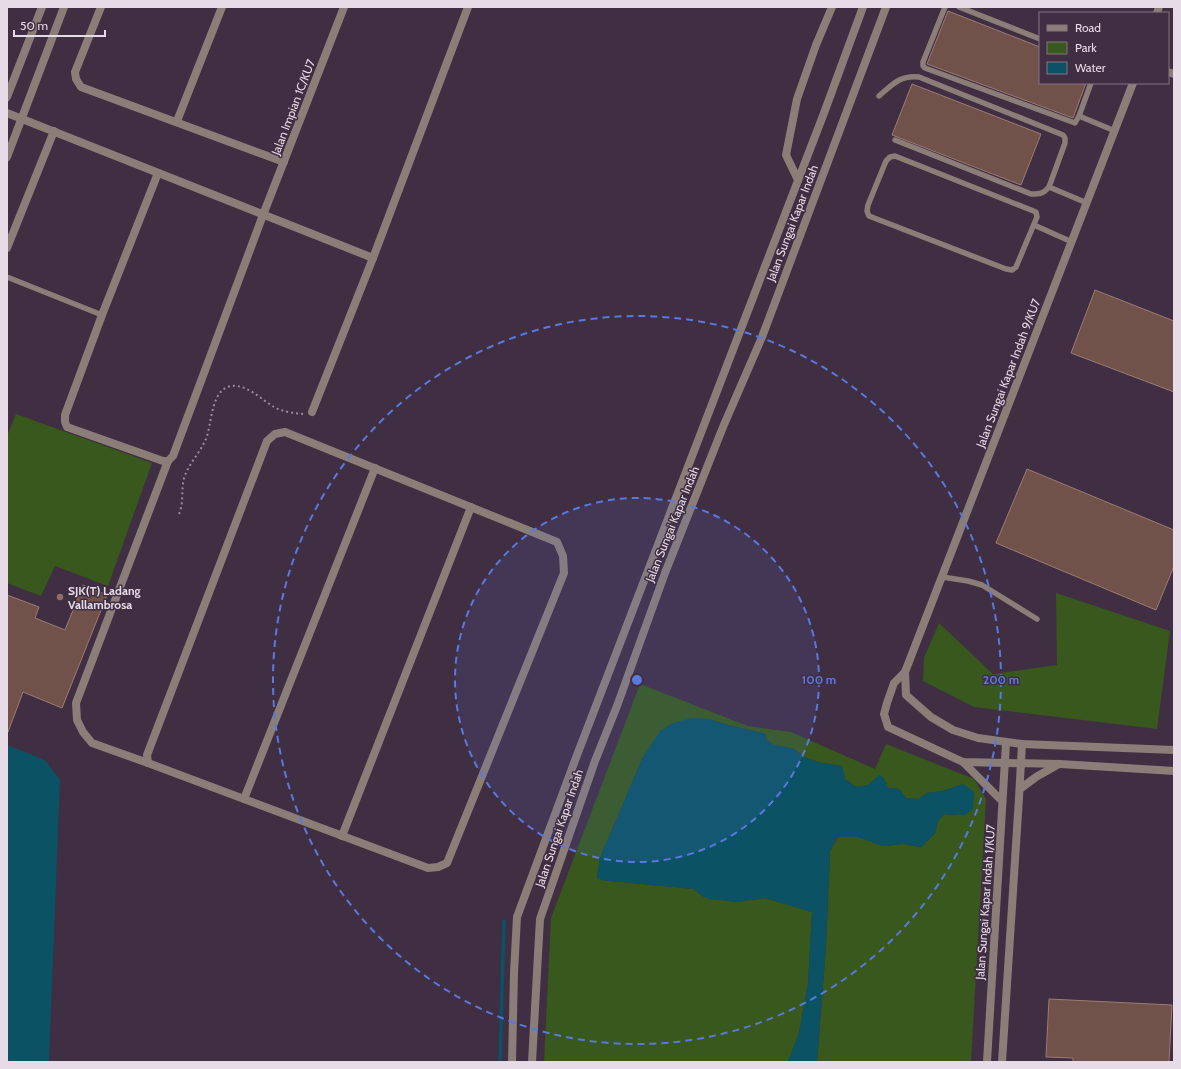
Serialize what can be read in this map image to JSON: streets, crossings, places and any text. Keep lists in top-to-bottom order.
{
  "streets": {
    "street": [
      "Jalan Impian 1C/KU7",
      "Jalan Sungai Kapar Indah",
      "Jalan Sungai Kapar Indah 9/KU7",
      "Jalan Sungai Kapar Indah 1/KU7"
    ]
  },
  "places": ["SJK(T) Ladang Vallambrosa"],
  "legend": ["Road", "Park", "Water"],
  "scale_bar": "50 m",
  "rings": ["100 m", "200 m"]
}
